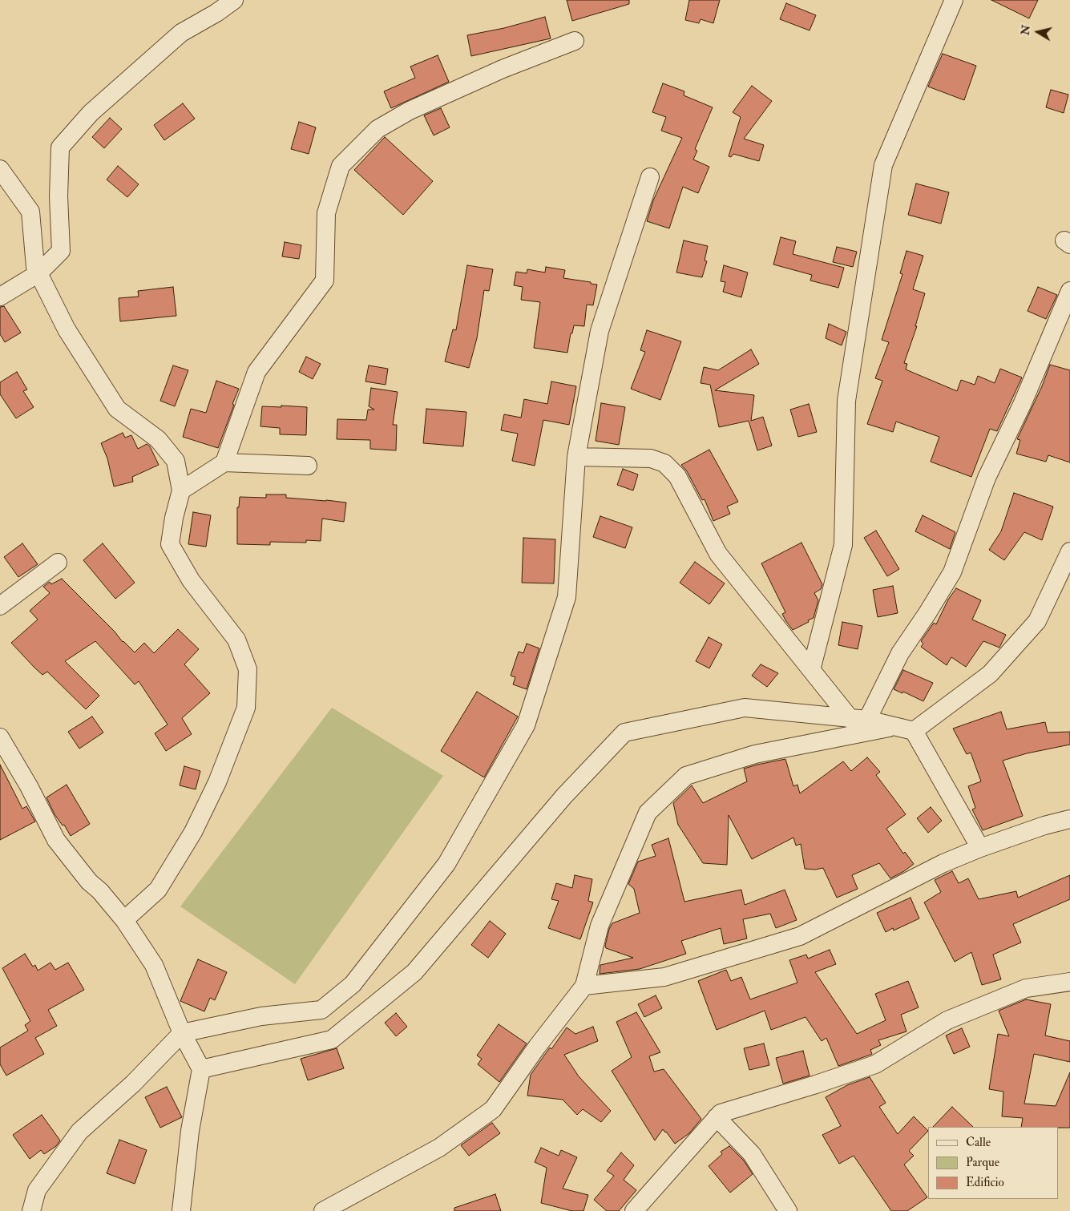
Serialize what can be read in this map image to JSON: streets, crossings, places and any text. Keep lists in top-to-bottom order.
{
  "legend": ["Calle", "Parque", "Edificio"],
  "north": "left"
}
